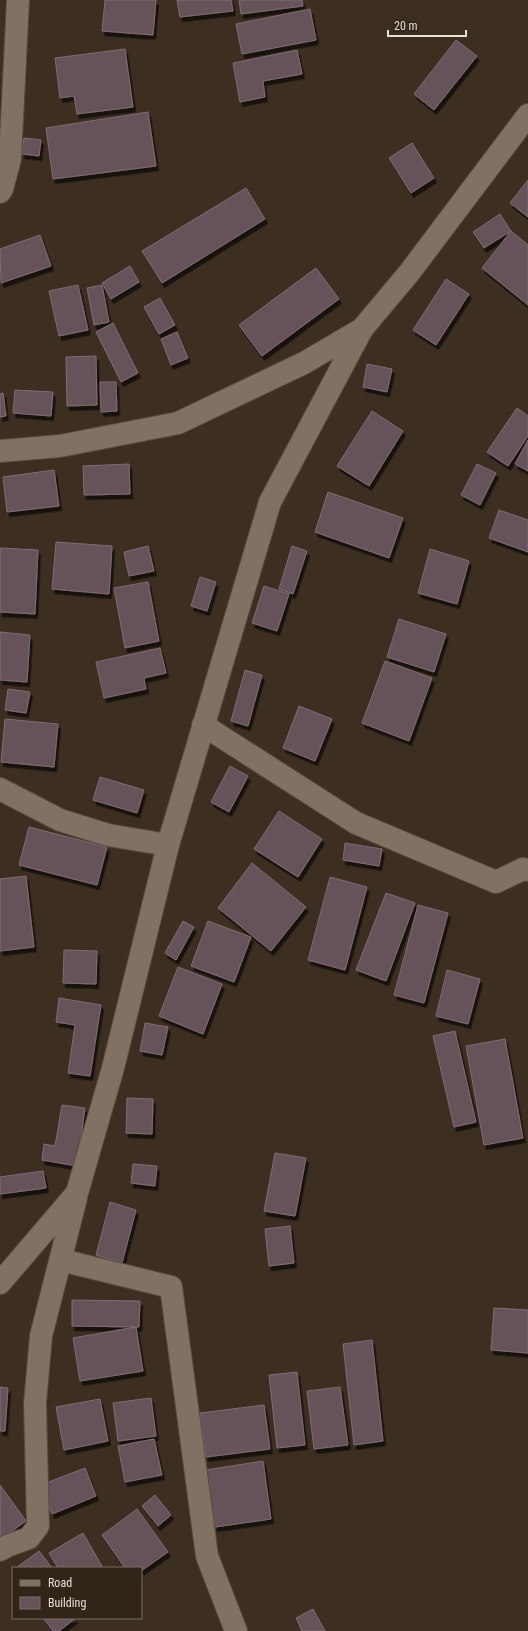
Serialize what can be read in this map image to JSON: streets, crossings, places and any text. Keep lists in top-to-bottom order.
{
  "legend": ["Road", "Building"],
  "scale_bar": "20 m"
}
